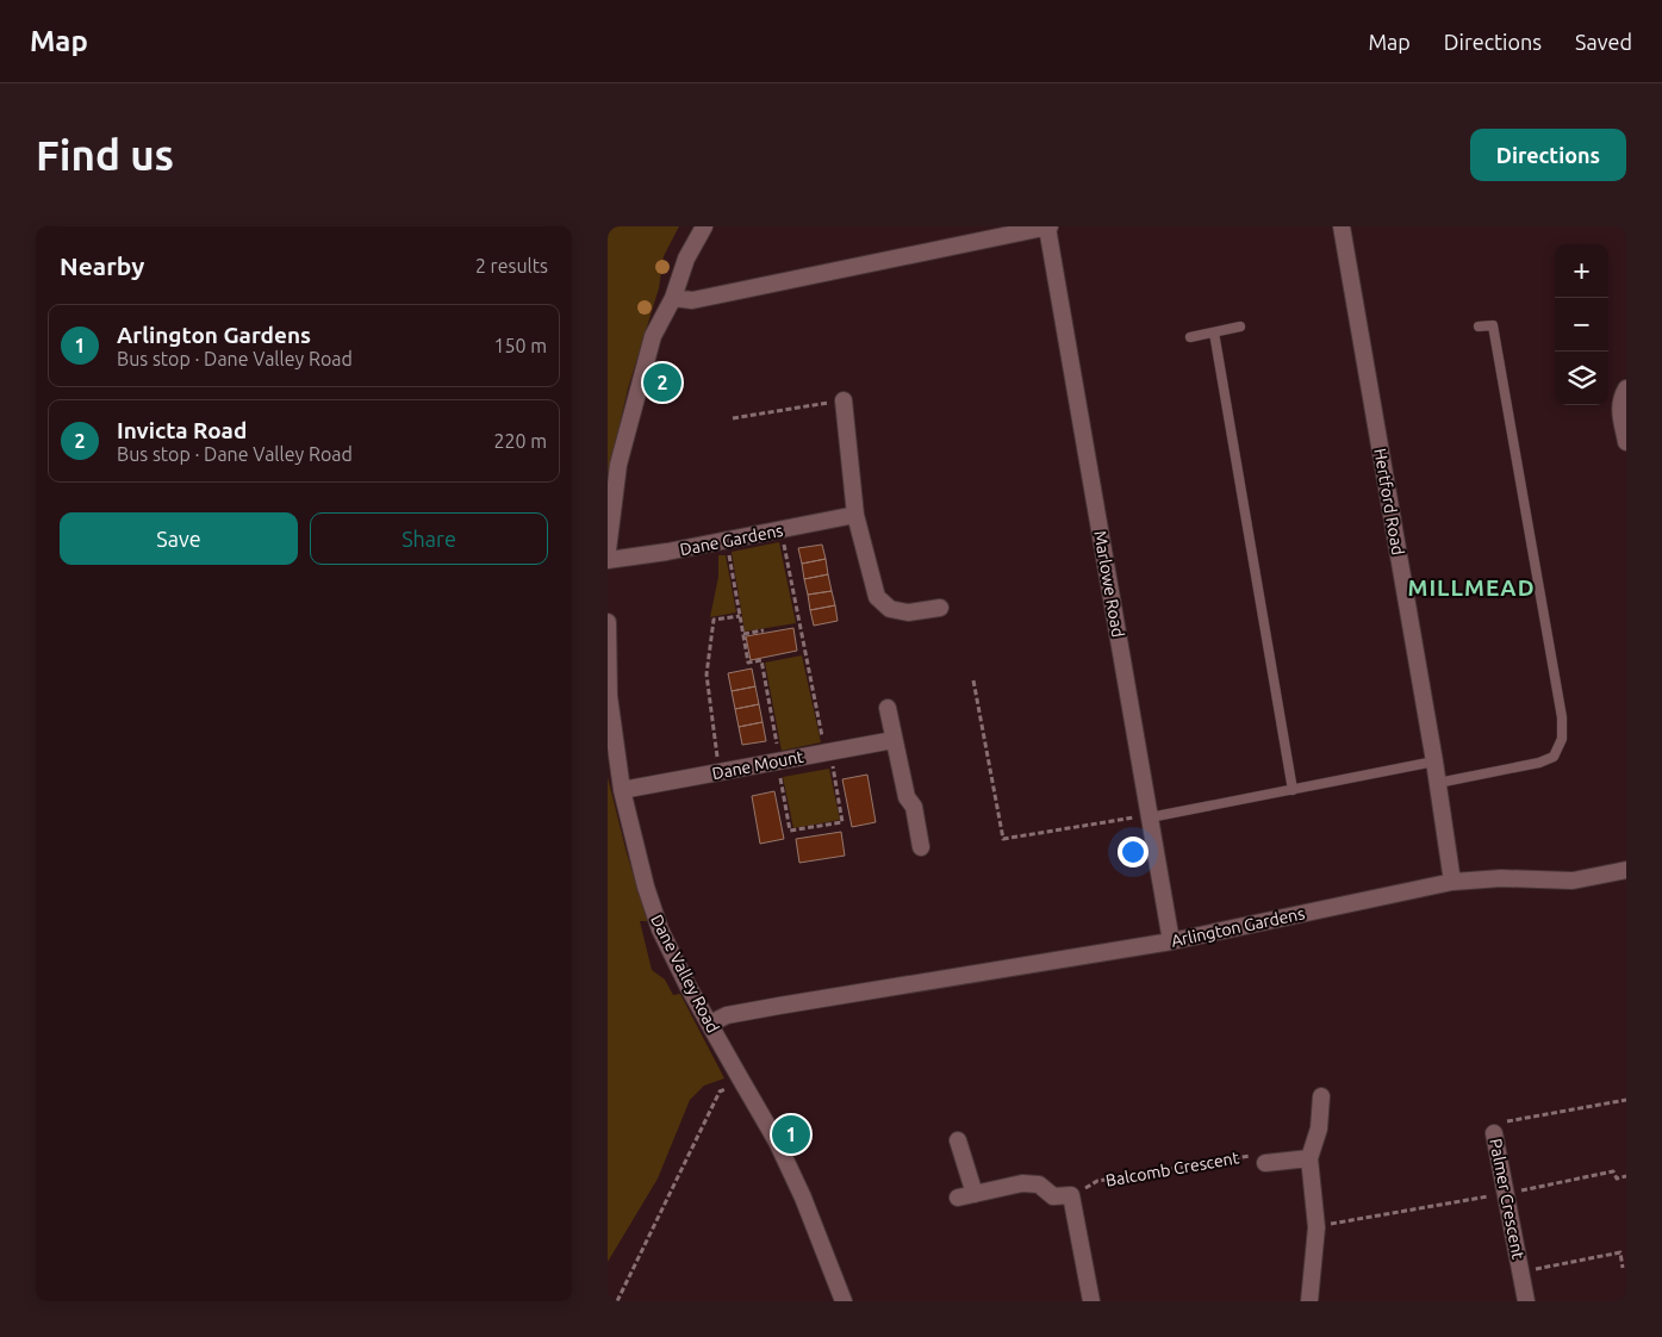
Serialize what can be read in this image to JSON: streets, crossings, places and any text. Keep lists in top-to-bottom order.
{
  "streets": {
    "street": [
      "Hertford Road",
      "Dane Gardens",
      "Marlowe Road",
      "Dane Mount",
      "Arlington Gardens",
      "Dane Valley Road",
      "Palmer Crescent"
    ],
    "path": ["Balcomb Crescent"]
  },
  "crossings": [
    ["Hertford Road", "Arlington Gardens"],
    ["Marlowe Road", "Arlington Gardens"],
    ["Dane Mount", "Dane Valley Road"],
    ["Arlington Gardens", "Dane Valley Road"]
  ],
  "districts": ["MILLMEAD"],
  "page": {
    "header": "Map",
    "nav": ["Map", "Directions", "Saved"],
    "buttons": [
      "Directions",
      ["Save", "Share"]
    ],
    "title": "Find us",
    "heading": ["Nearby", "2 results"],
    "map_buttons": ["+", "−"],
    "list": [
      {
        "mark": "1",
        "name": "Arlington Gardens",
        "note": "Bus stop · Dane Valley Road",
        "value": "150 m"
      },
      {
        "mark": "2",
        "name": "Invicta Road",
        "note": "Bus stop · Dane Valley Road",
        "value": "220 m"
      }
    ],
    "pins": ["2", "1"]
  }
}
